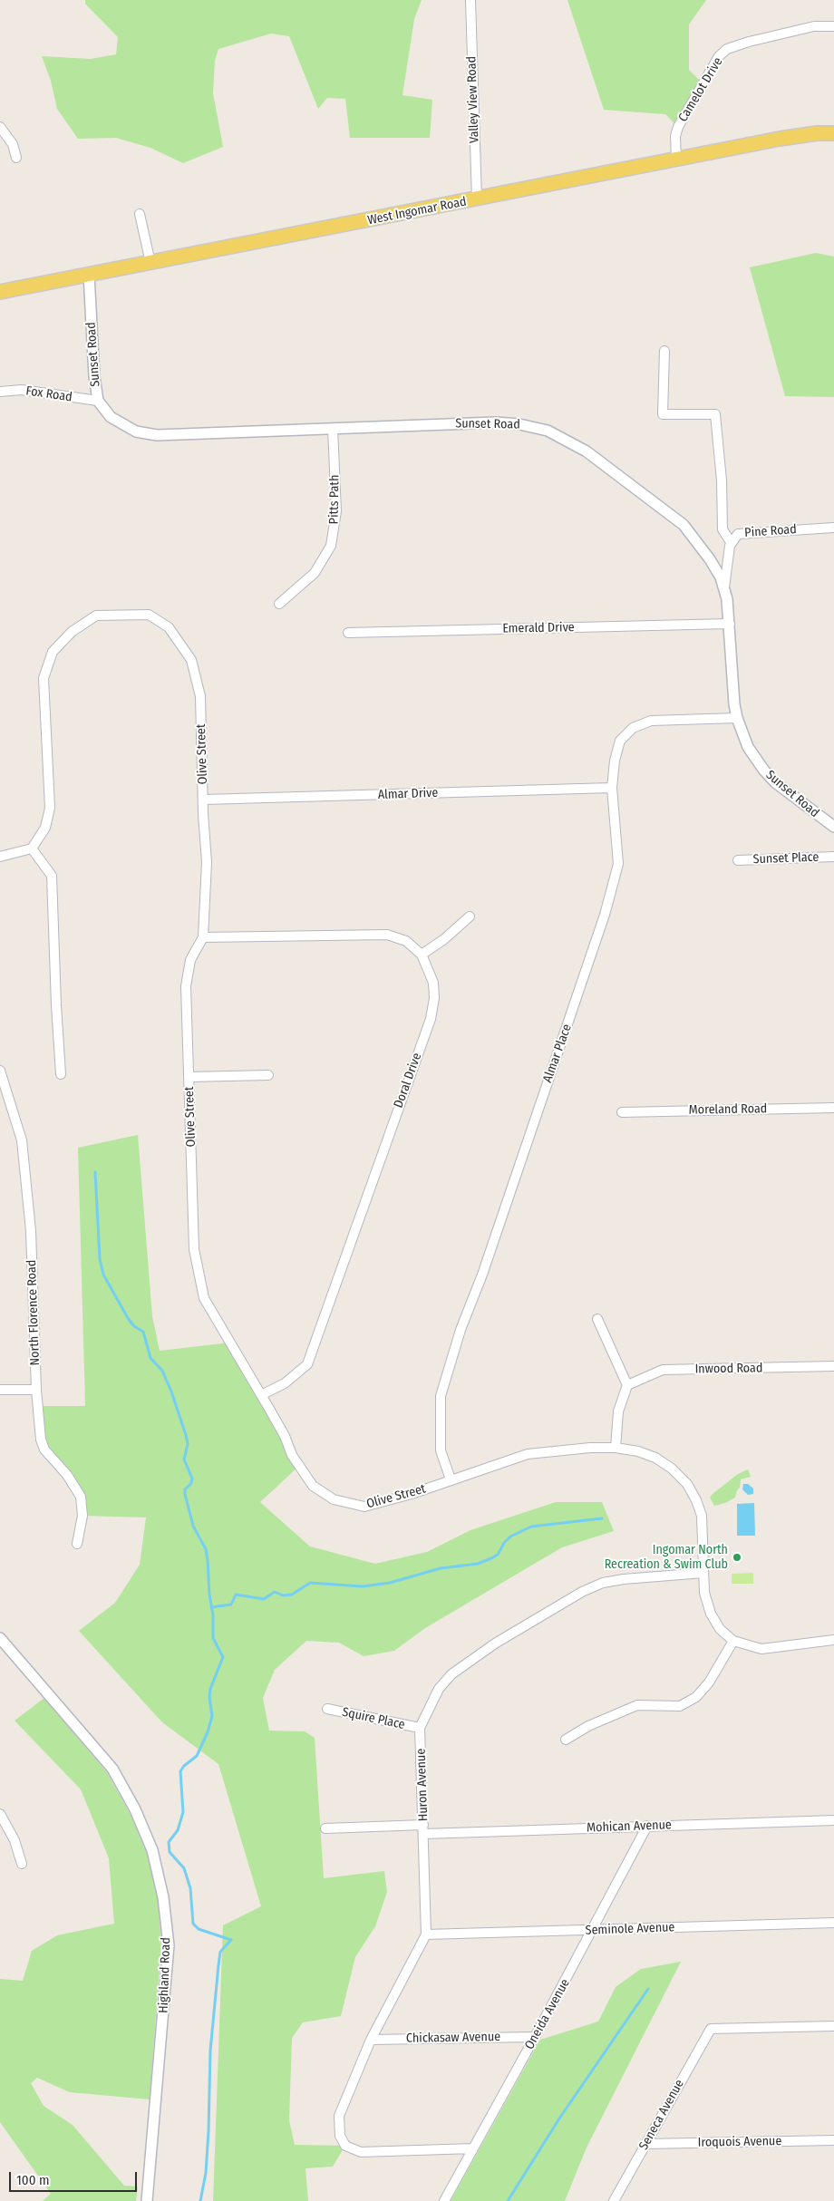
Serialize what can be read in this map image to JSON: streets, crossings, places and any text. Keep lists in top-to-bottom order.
{
  "streets": {
    "main road": ["West Ingomar Road"],
    "street": [
      "Camelot Drive",
      "Valley View Road",
      "Sunset Road",
      "Fox Road",
      "Pitts Path",
      "Pine Road",
      "Emerald Drive",
      "Olive Street",
      "Almar Drive",
      "Sunset Place",
      "Almar Place",
      "Doral Drive",
      "Moreland Road",
      "North Florence Road",
      "Inwood Road",
      "Squire Place",
      "Huron Avenue",
      "Mohican Avenue",
      "Seminole Avenue",
      "Highland Road",
      "Oneida Avenue",
      "Chickasaw Avenue",
      "Seneca Avenue",
      "Iroquois Avenue"
    ]
  },
  "crossings": [
    ["Camelot Drive", "West Ingomar Road"],
    ["Valley View Road", "West Ingomar Road"],
    ["West Ingomar Road", "Sunset Road"],
    ["Sunset Road", "Fox Road"],
    ["Sunset Road", "Pitts Path"],
    ["Sunset Road", "Pine Road"],
    ["Sunset Road", "Emerald Drive"],
    ["Sunset Road", "Almar Place"],
    ["Olive Street", "Almar Drive"],
    ["Olive Street", "Almar Place"],
    ["Olive Street", "Doral Drive"],
    ["Olive Street", "Huron Avenue"],
    ["Almar Drive", "Almar Place"],
    ["Squire Place", "Huron Avenue"],
    ["Huron Avenue", "Mohican Avenue"],
    ["Huron Avenue", "Seminole Avenue"],
    ["Huron Avenue", "Oneida Avenue"],
    ["Huron Avenue", "Chickasaw Avenue"],
    ["Mohican Avenue", "Oneida Avenue"],
    ["Seminole Avenue", "Oneida Avenue"],
    ["Oneida Avenue", "Chickasaw Avenue"],
    ["Seneca Avenue", "Iroquois Avenue"]
  ],
  "places": ["Ingomar North Recreation & Swim Club"],
  "scale_bar": "100 m"
}
